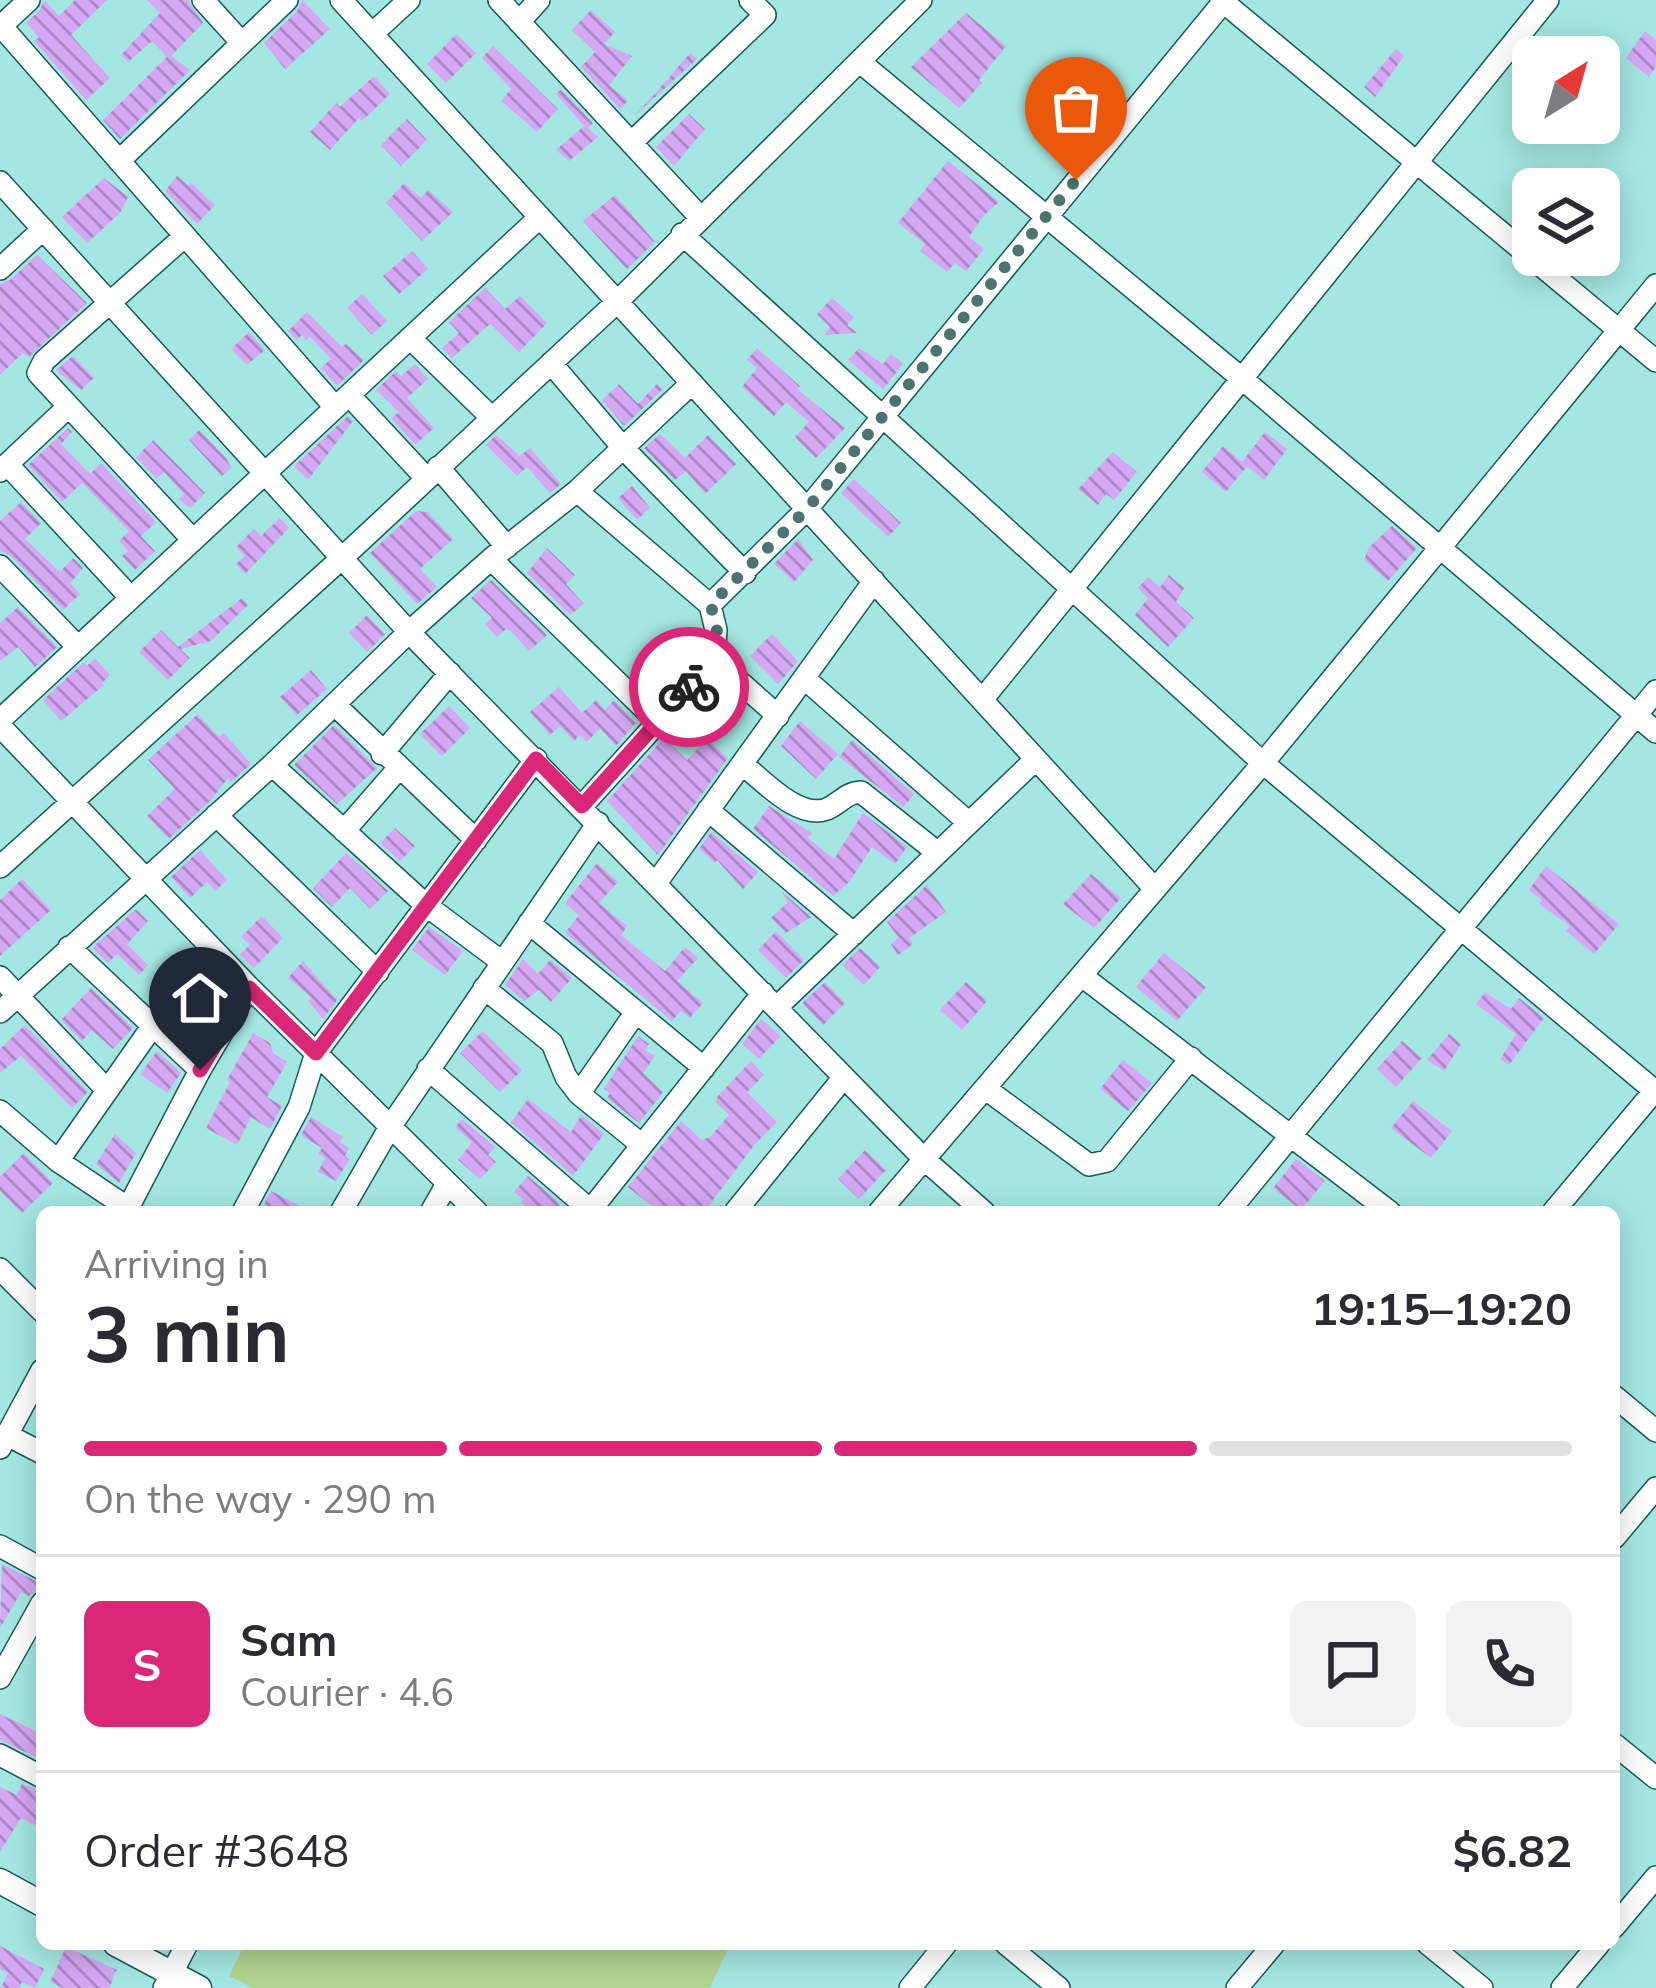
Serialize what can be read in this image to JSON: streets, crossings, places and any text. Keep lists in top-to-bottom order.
{
  "north": "top right",
  "page": {
    "heading": ["3 min", "Arriving in", "19:15–19:20"],
    "panel": [
      "Sam",
      "Courier · 4.6",
      "Order #3648",
      "$6.82"
    ],
    "bar": "On the way · 290 m",
    "round": "S"
  }
}
